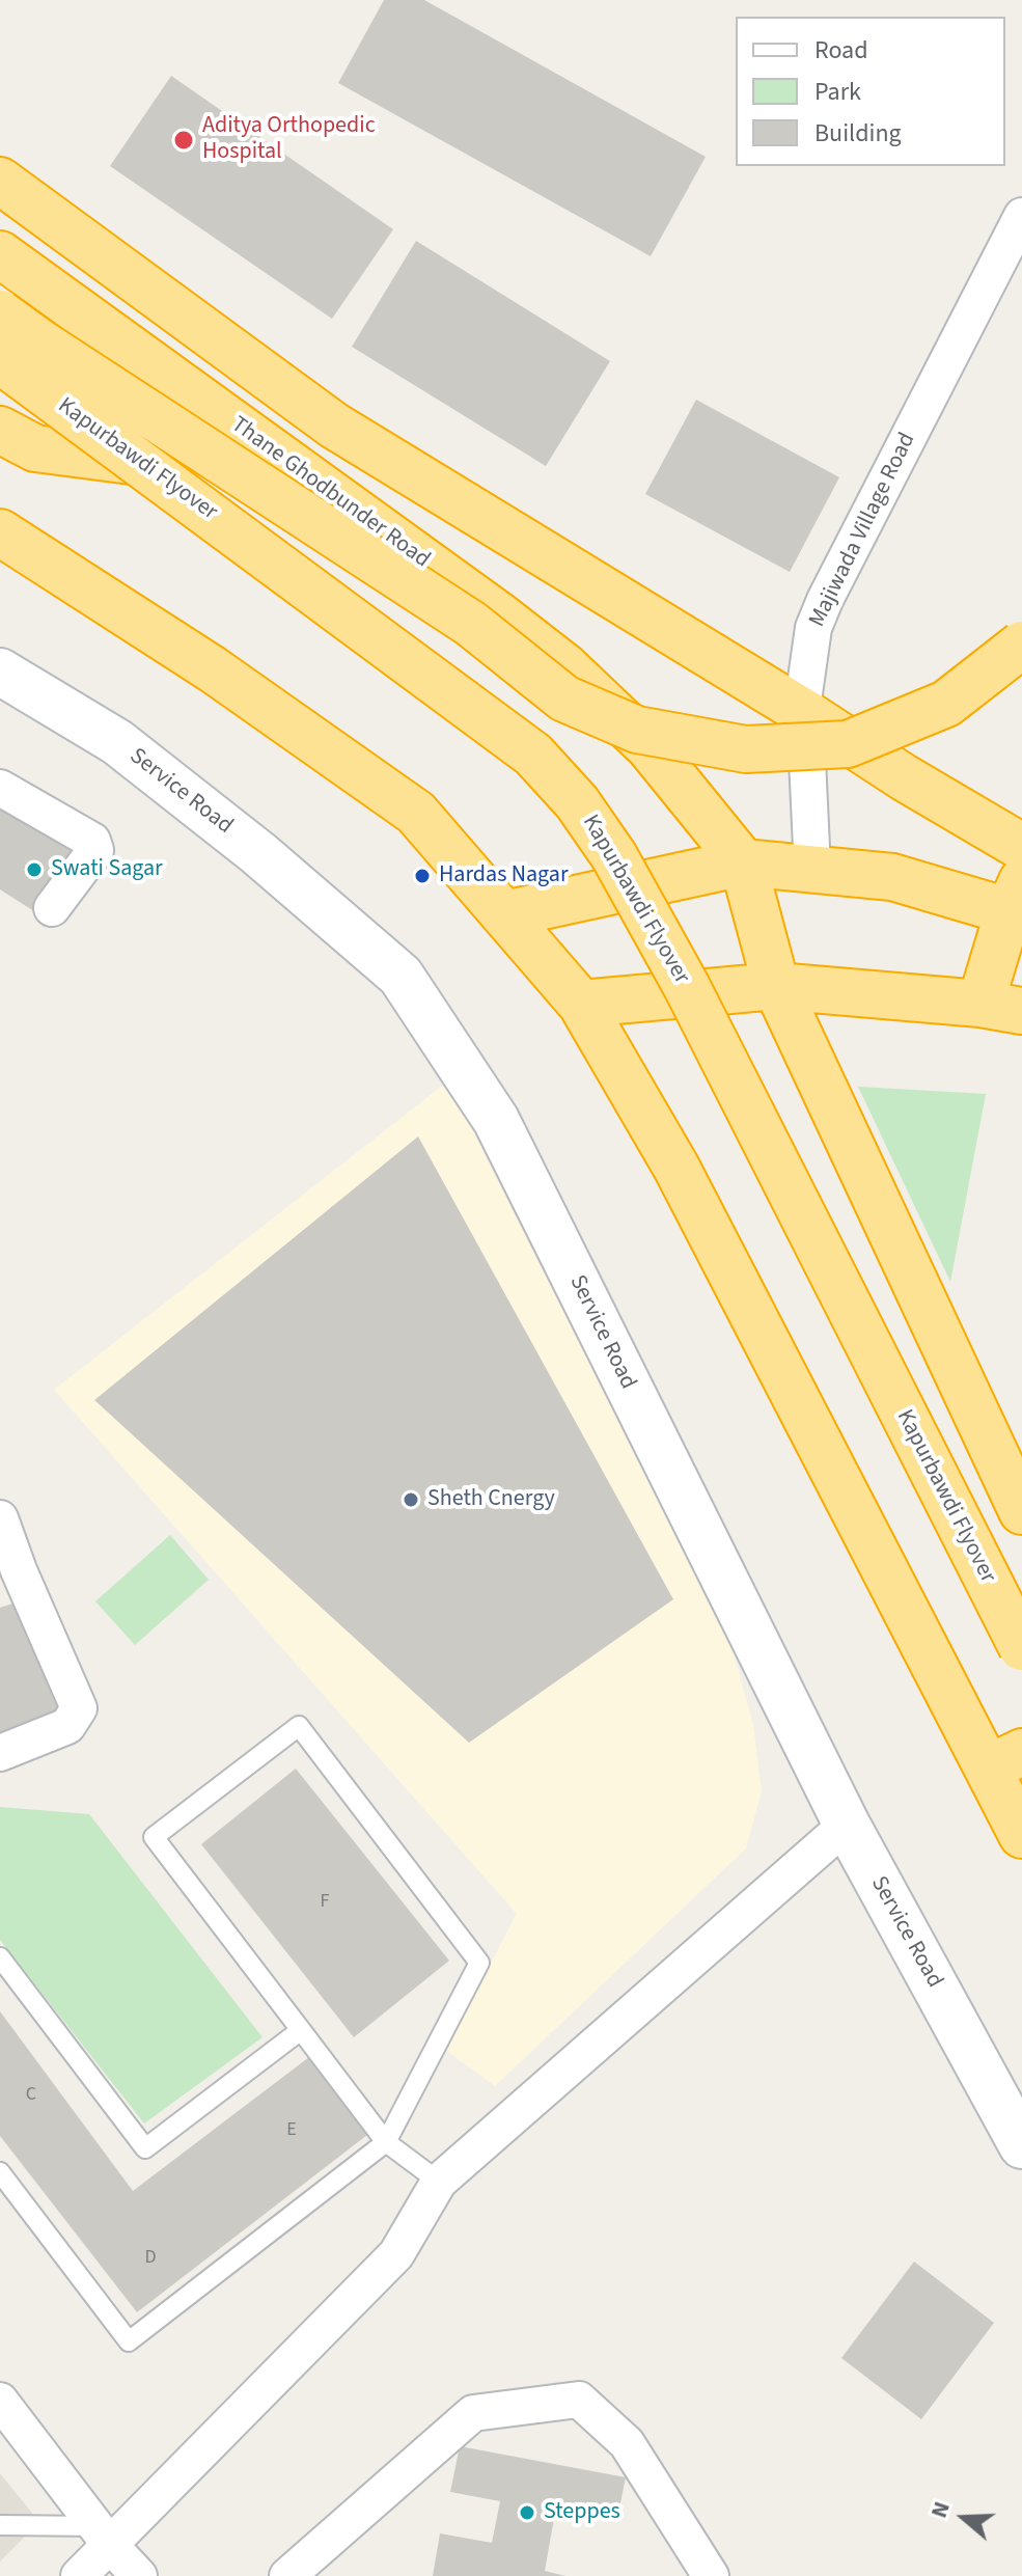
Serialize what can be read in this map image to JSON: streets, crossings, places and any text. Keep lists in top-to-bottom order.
{
  "streets": {
    "highway": ["Kapurbawdi Flyover", "Thane Ghodbunder Road"],
    "street": ["Majiwada Village Road", "Service Road"]
  },
  "places": [
    "Aditya Orthopedic Hospital",
    "Swati Sagar",
    "Hardas Nagar",
    "Sheth Cnergy",
    "Steppes"
  ],
  "house_numbers": [
    "F",
    "C",
    "E",
    "D"
  ],
  "legend": ["Road", "Park", "Building"],
  "north": "left"
}
